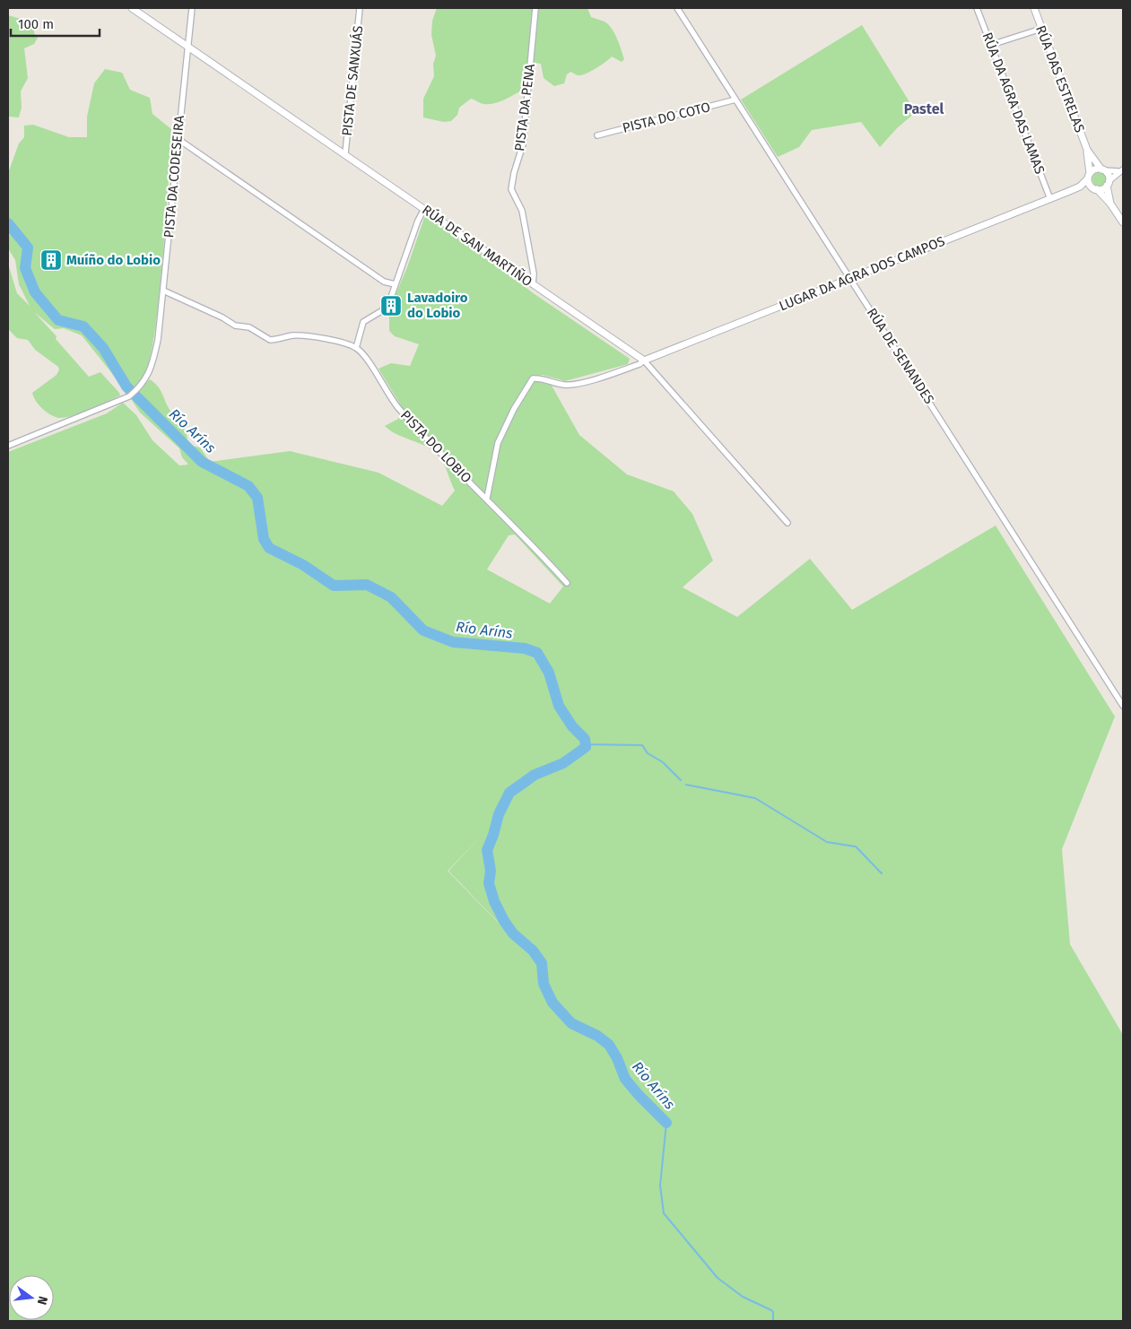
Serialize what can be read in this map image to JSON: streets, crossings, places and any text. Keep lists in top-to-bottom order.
{
  "streets": {
    "street": [
      "RÚA DAS ESTRELAS",
      "PISTA DE SANXUÁS",
      "RÚA DA AGRA DAS LAMAS",
      "PISTA DA PENA",
      "PISTA DO COTO",
      "PISTA DA CODESEIRA",
      "RÚA DE SAN MARTIÑO",
      "LUGAR DA AGRA DOS CAMPOS",
      "RÚA DE SENANDES",
      "PISTA DO LOBIO"
    ]
  },
  "crossings": [
    ["RÚA DAS ESTRELAS", "LUGAR DA AGRA DOS CAMPOS"],
    ["PISTA DE SANXUÁS", "RÚA DE SAN MARTIÑO"],
    ["RÚA DA AGRA DAS LAMAS", "LUGAR DA AGRA DOS CAMPOS"],
    ["PISTA DA PENA", "RÚA DE SAN MARTIÑO"],
    ["PISTA DO COTO", "RÚA DE SENANDES"],
    ["PISTA DA CODESEIRA", "RÚA DE SAN MARTIÑO"],
    ["RÚA DE SAN MARTIÑO", "LUGAR DA AGRA DOS CAMPOS"],
    ["LUGAR DA AGRA DOS CAMPOS", "RÚA DE SENANDES"]
  ],
  "districts": ["Pastel"],
  "water": ["Río Aríns"],
  "places": {
    "building": ["Muíño do Lobio", "Lavadoiro do Lobio"]
  },
  "scale_bar": "100 m",
  "north": "right"
}
